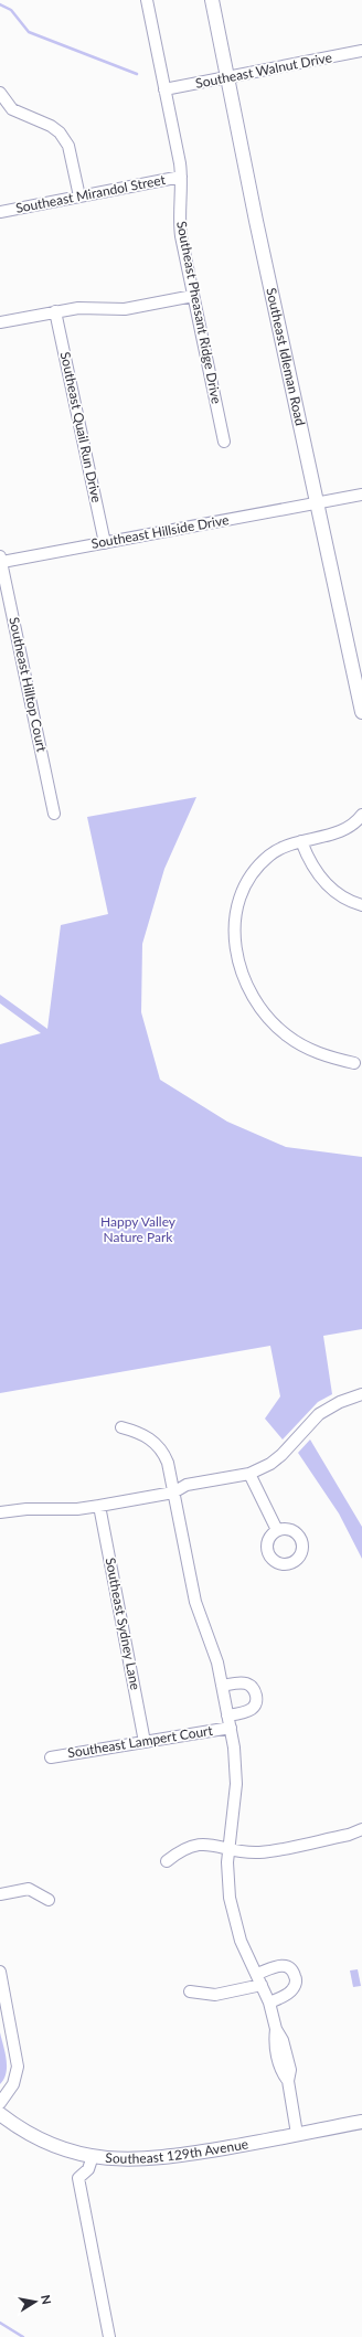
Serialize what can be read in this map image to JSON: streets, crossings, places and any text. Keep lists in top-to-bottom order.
{
  "streets": {
    "main road": ["Southeast Idleman Road", "Southeast 129th Avenue"],
    "street": [
      "Southeast Walnut Drive",
      "Southeast Mirandol Street",
      "Southeast Pheasant Ridge Drive",
      "Southeast Quail Run Drive",
      "Southeast Hillside Drive",
      "Southeast Hilltop Court",
      "Southeast Sydney Lane",
      "Southeast Lampert Court"
    ]
  },
  "crossings": [
    ["Southeast Walnut Drive", "Southeast Pheasant Ridge Drive"],
    ["Southeast Walnut Drive", "Southeast Idleman Road"],
    ["Southeast Mirandol Street", "Southeast Pheasant Ridge Drive"],
    ["Southeast Idleman Road", "Southeast Hillside Drive"],
    ["Southeast Quail Run Drive", "Southeast Hillside Drive"],
    ["Southeast Hillside Drive", "Southeast Hilltop Court"],
    ["Southeast Sydney Lane", "Southeast Lampert Court"]
  ],
  "parks": ["Happy Valley Nature Park"],
  "north": "right"
}
